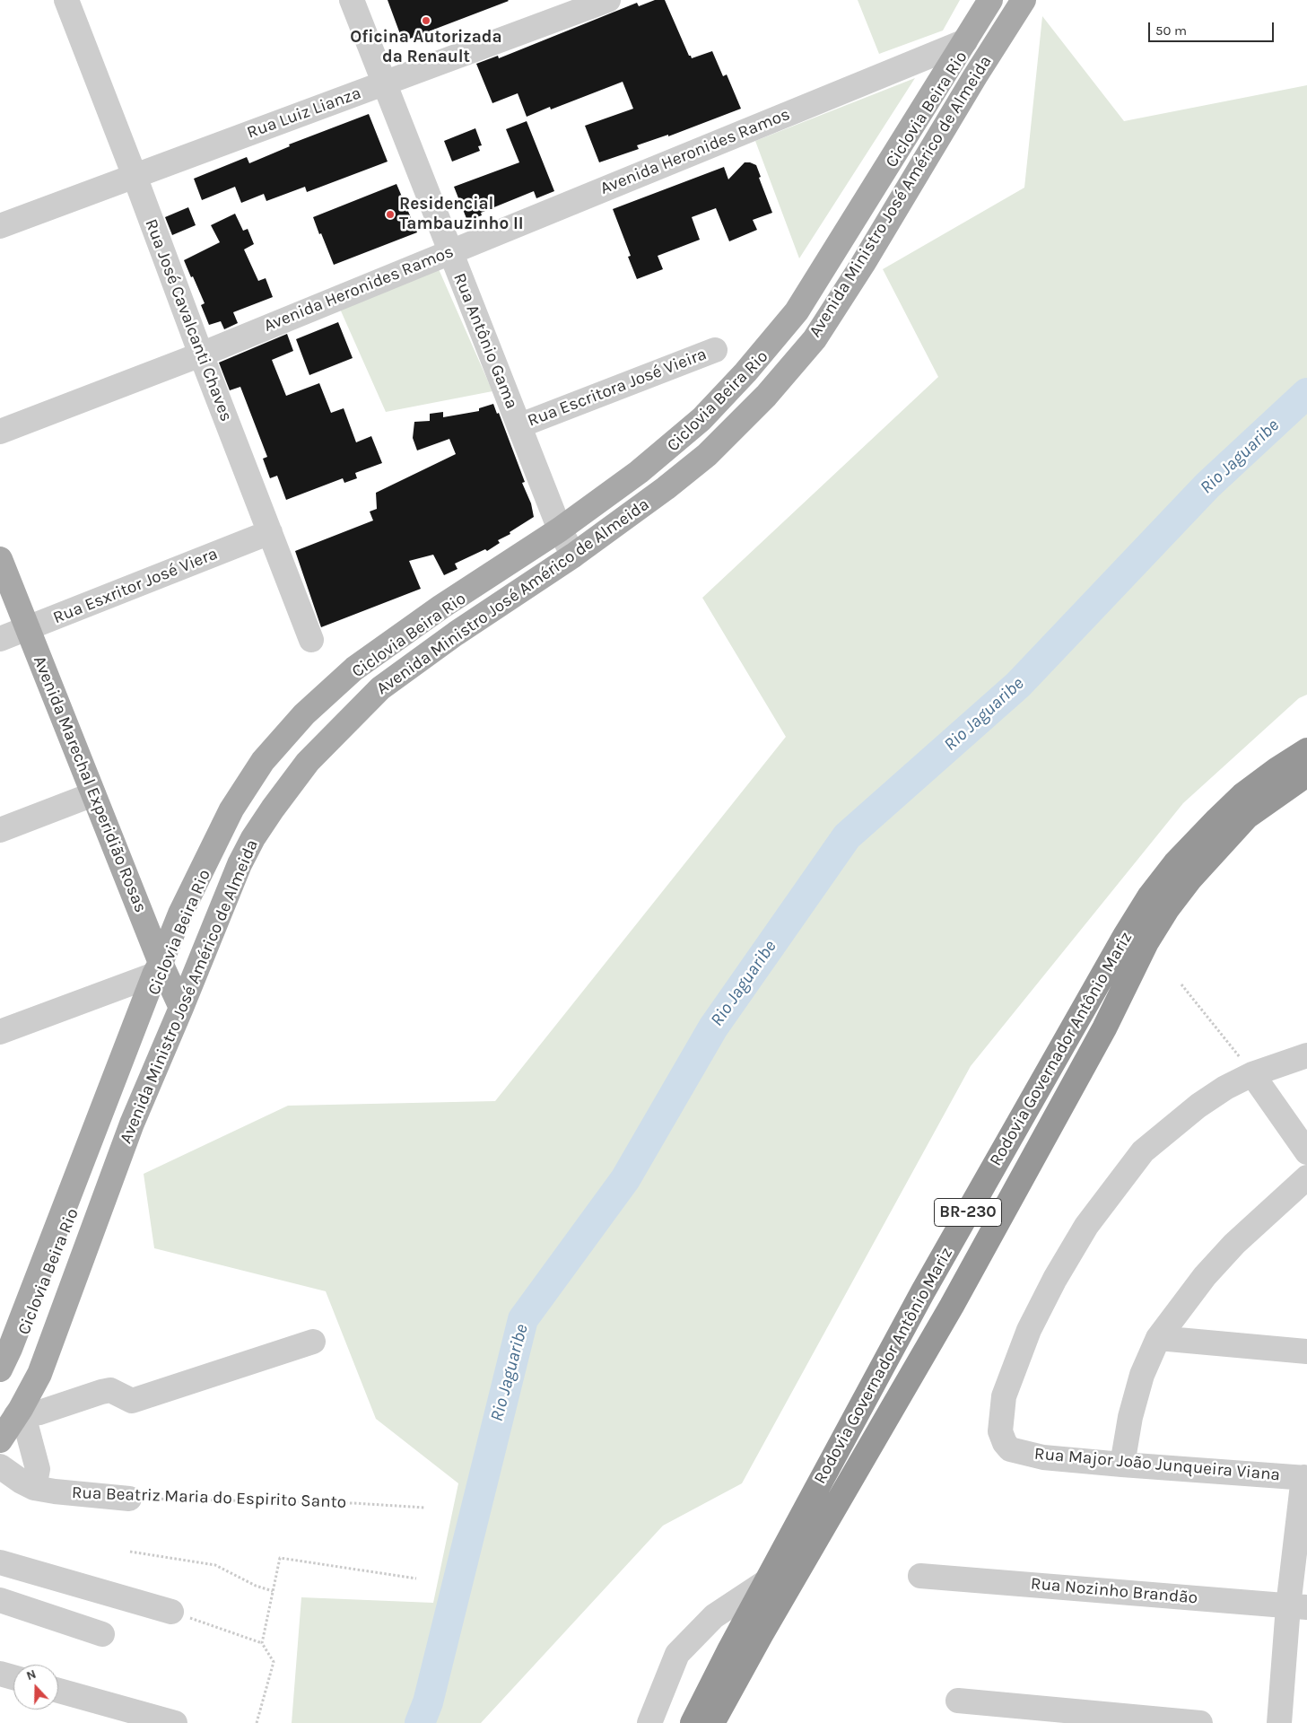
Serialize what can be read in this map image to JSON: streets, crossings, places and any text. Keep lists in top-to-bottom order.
{
  "streets": {
    "highway": ["Rodovia Governador Antônio Mariz", "BR-230"],
    "main road": ["Avenida Ministro José Américo de Almeida", "Avenida Marechal Experidião Rosas"],
    "street": [
      "Rua Luiz Lianza",
      "Avenida Heronides Ramos",
      "Rua José Cavalcanti Chaves",
      "Rua Antônio Gama",
      "Rua Escritora José Vieira",
      "Rua Esxritor José Viera",
      "Rua Major João Junqueira Viana",
      "Rua Beatriz Maria do Espirito Santo",
      "Rua Nozinho Brandão"
    ]
  },
  "crossings": [
    ["Rua Luiz Lianza", "Rua José Cavalcanti Chaves"],
    ["Rua Luiz Lianza", "Rua Antônio Gama"],
    ["Avenida Heronides Ramos", "Avenida Ministro José Américo de Almeida"],
    ["Avenida Heronides Ramos", "Rua José Cavalcanti Chaves"],
    ["Avenida Heronides Ramos", "Rua Antônio Gama"],
    ["Avenida Ministro José Américo de Almeida", "Rua Antônio Gama"],
    ["Avenida Ministro José Américo de Almeida", "Avenida Marechal Experidião Rosas"],
    ["Rua José Cavalcanti Chaves", "Rua Esxritor José Viera"],
    ["Rua Antônio Gama", "Rua Escritora José Vieira"],
    ["Rua Esxritor José Viera", "Avenida Marechal Experidião Rosas"]
  ],
  "water": ["Rio Jaguaribe"],
  "places": ["Oficina Autorizada da Renault", "Residencial Tambauzinho II"],
  "scale_bar": "50 m",
  "north": "top"
}
